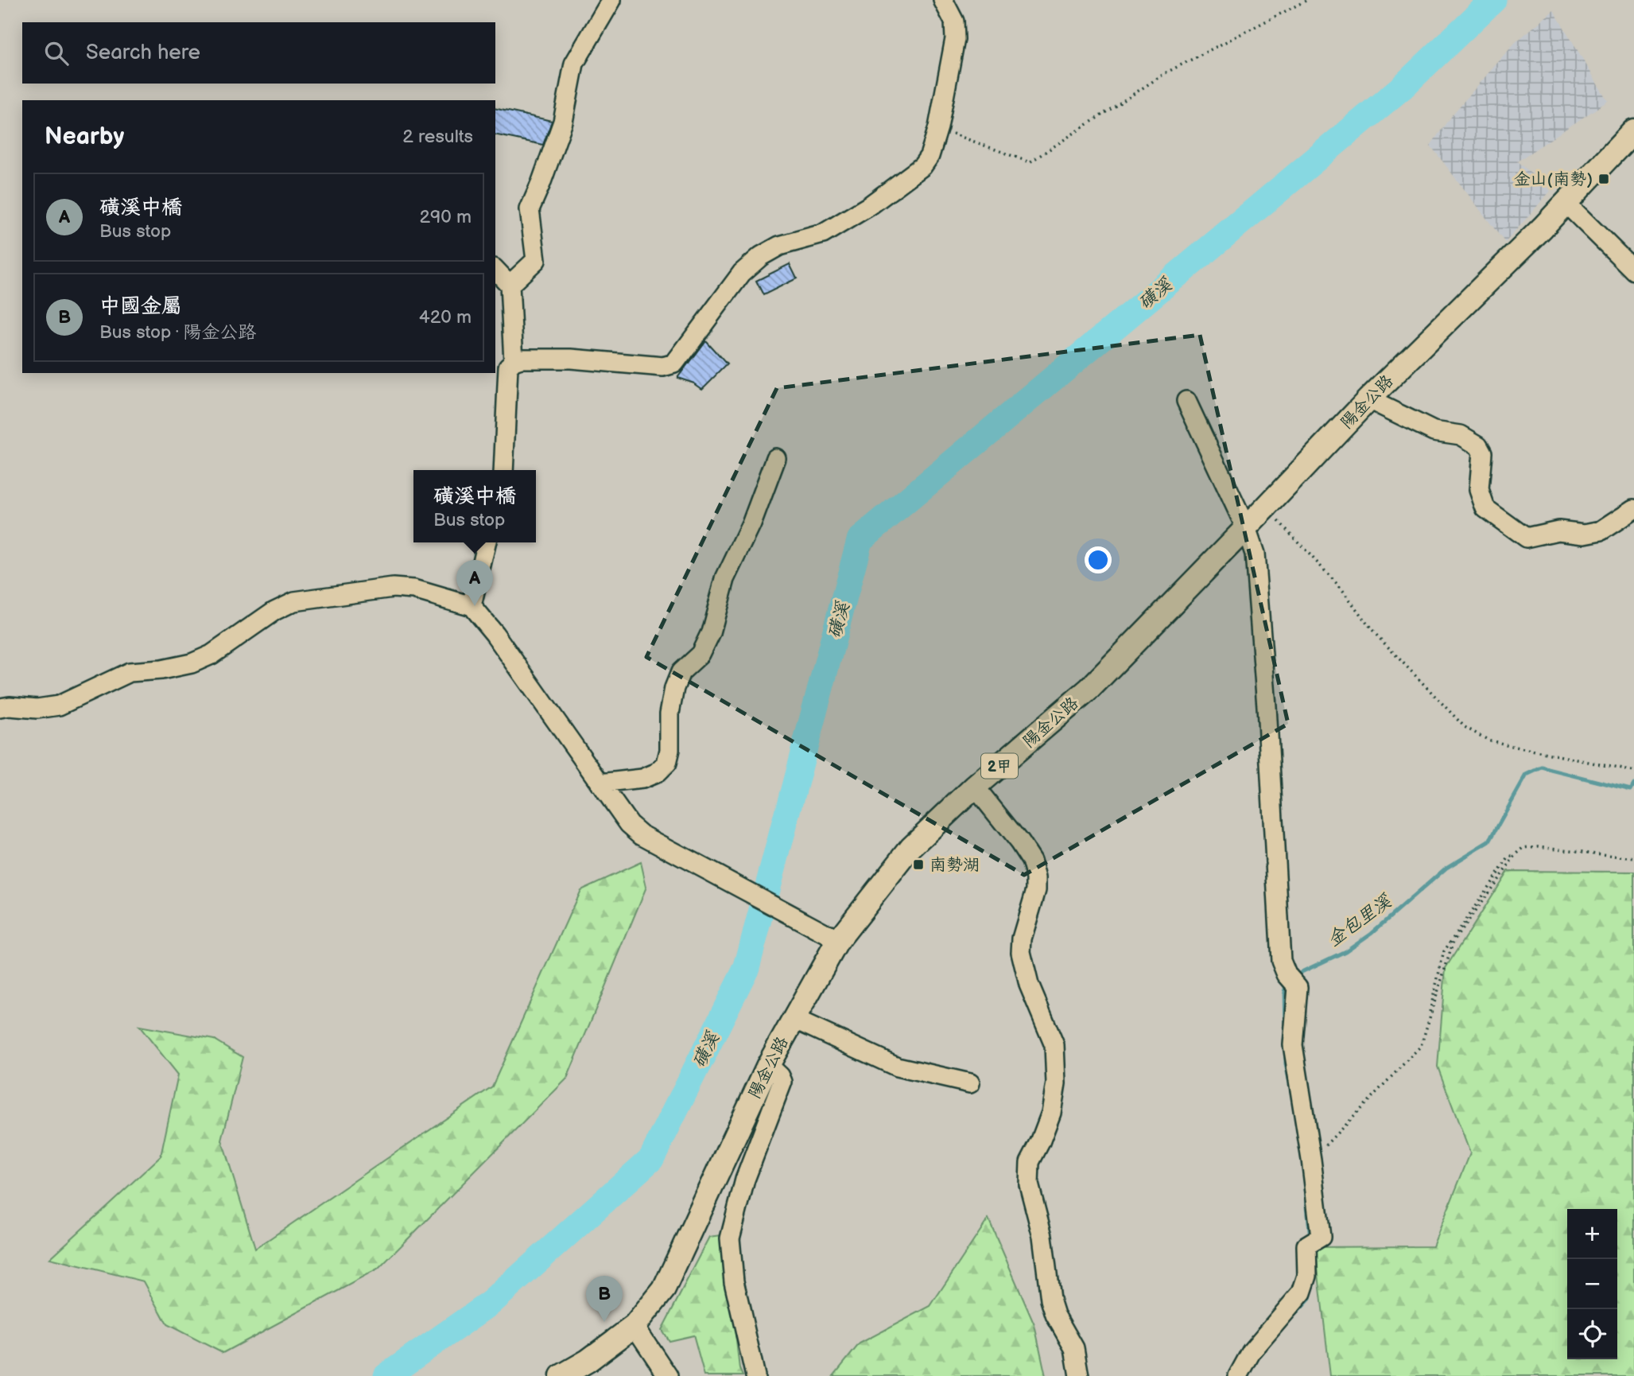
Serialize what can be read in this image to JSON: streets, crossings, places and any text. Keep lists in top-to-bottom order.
{
  "streets": {
    "main road": ["陽金公路", "2甲"]
  },
  "water": ["磺溪", "金包里溪"],
  "places": {
    "transit": ["金山(南勢)", "南勢湖"]
  },
  "page": {
    "search": "Search here",
    "heading": ["Nearby", "2 results"],
    "list": [
      {
        "mark": "A",
        "name": "磺溪中橋",
        "note": "Bus stop",
        "value": "290 m"
      },
      {
        "mark": "B",
        "name": "中國金屬",
        "note": "Bus stop · 陽金公路",
        "value": "420 m"
      }
    ],
    "popup": ["磺溪中橋", "Bus stop"],
    "pins": ["A", "B"],
    "map_buttons": ["+", "−"]
  }
}
